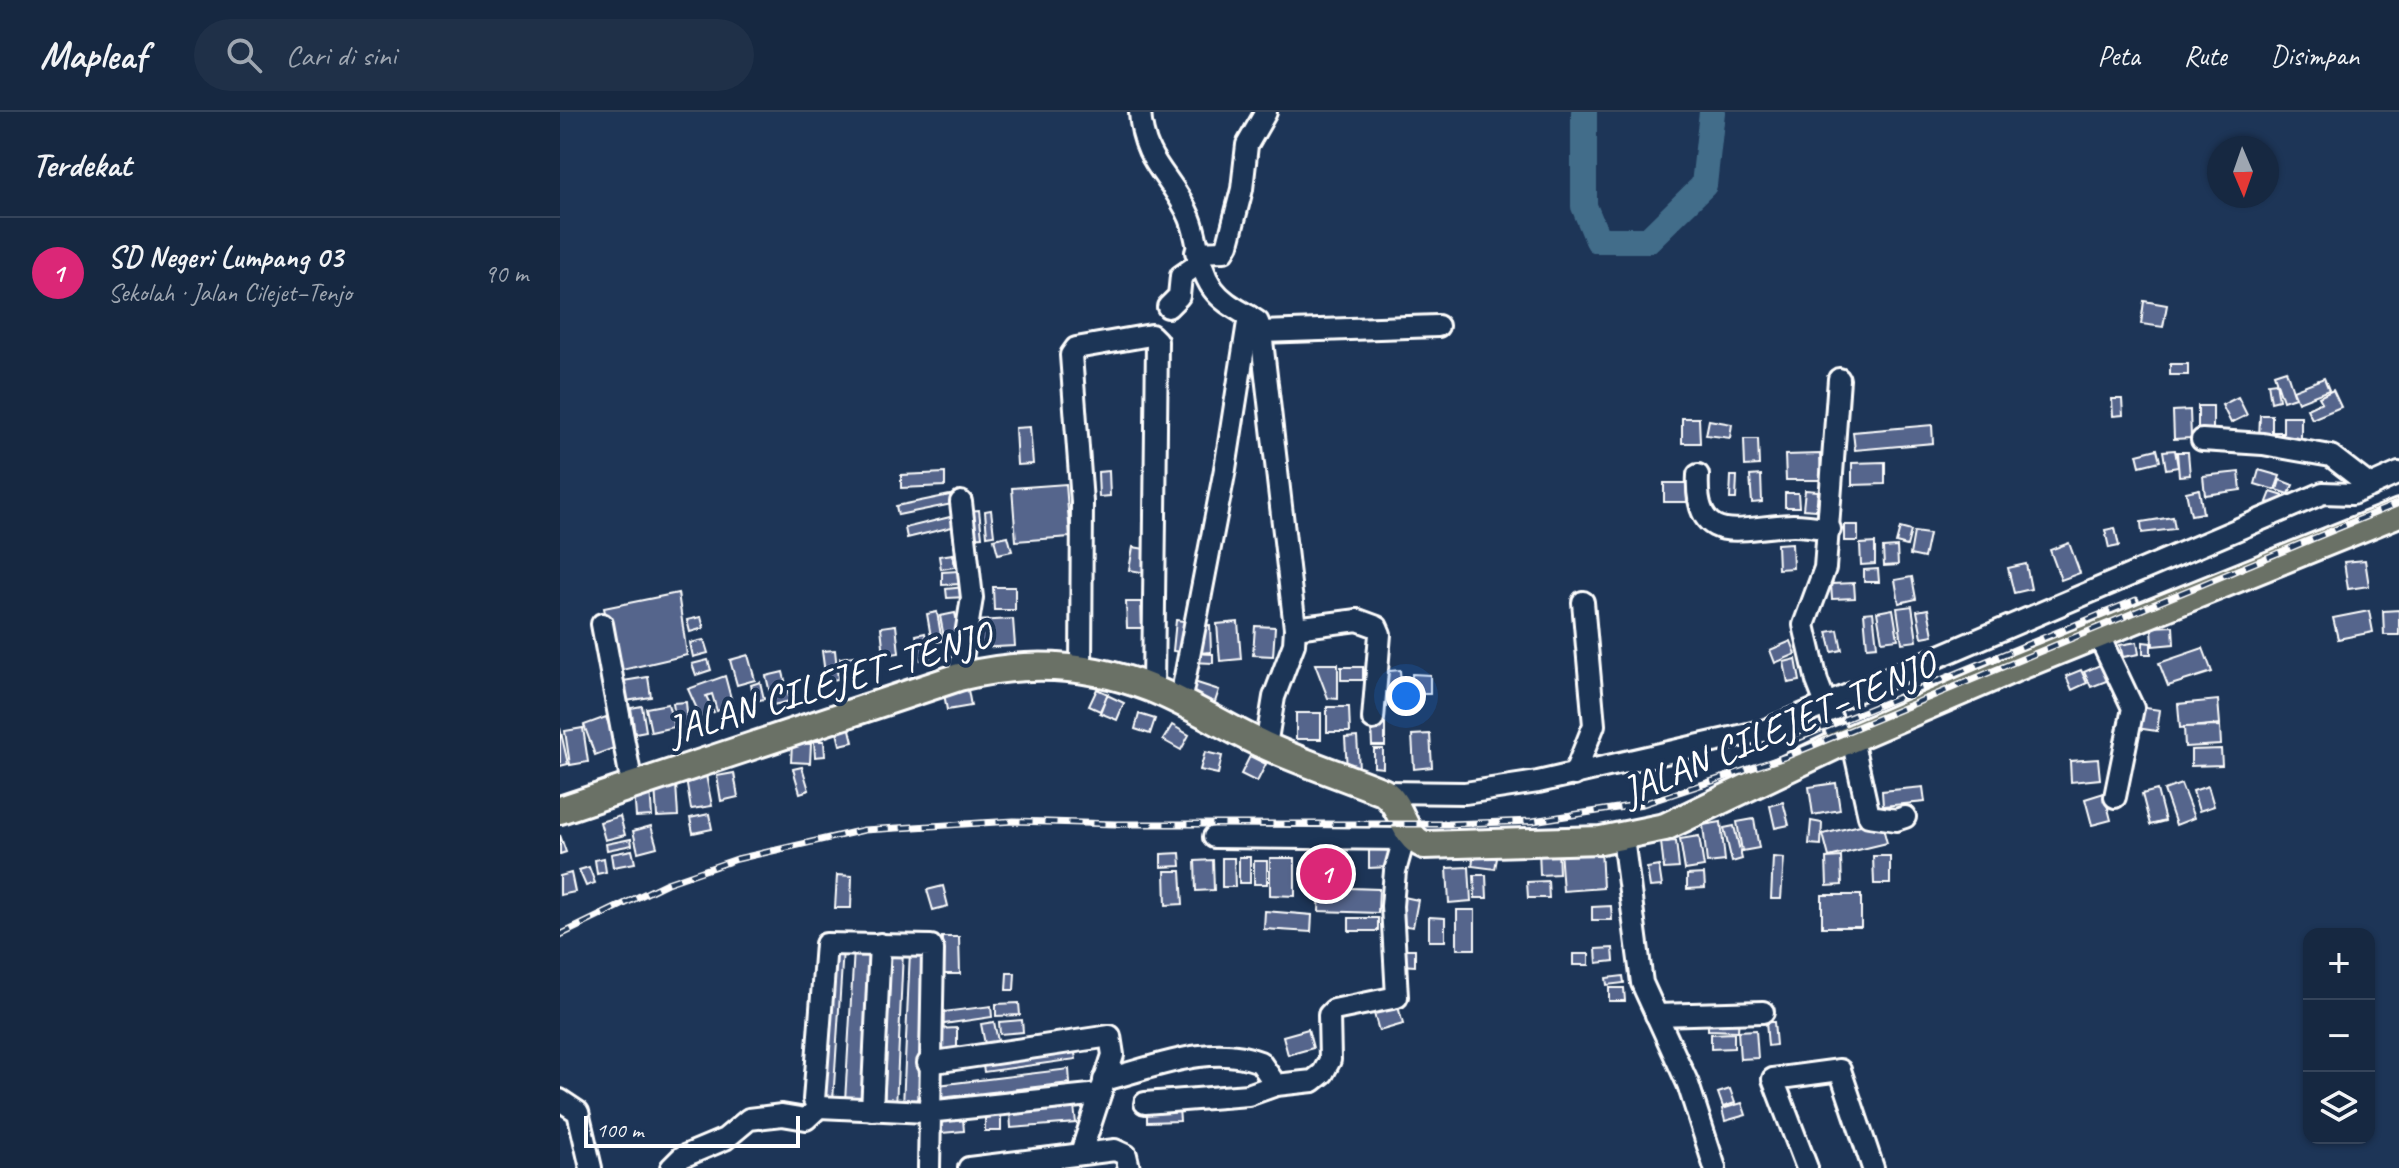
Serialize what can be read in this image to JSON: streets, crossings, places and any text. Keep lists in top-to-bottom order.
{
  "streets": {
    "main road": ["JALAN CILEJET–TENJO"]
  },
  "scale_bar": "100 m",
  "north": "bottom",
  "page": {
    "header": "Mapleaf",
    "search": "Cari di sini",
    "nav": ["Peta", "Rute", "Disimpan"],
    "heading": "Terdekat",
    "list": [
      {
        "mark": "1",
        "name": "SD Negeri Lumpang 03",
        "note": "Sekolah · Jalan Cilejet–Tenjo",
        "value": "90 m"
      }
    ],
    "pins": "1",
    "map_buttons": ["+", "−"],
    "scale": "100 m"
  }
}
